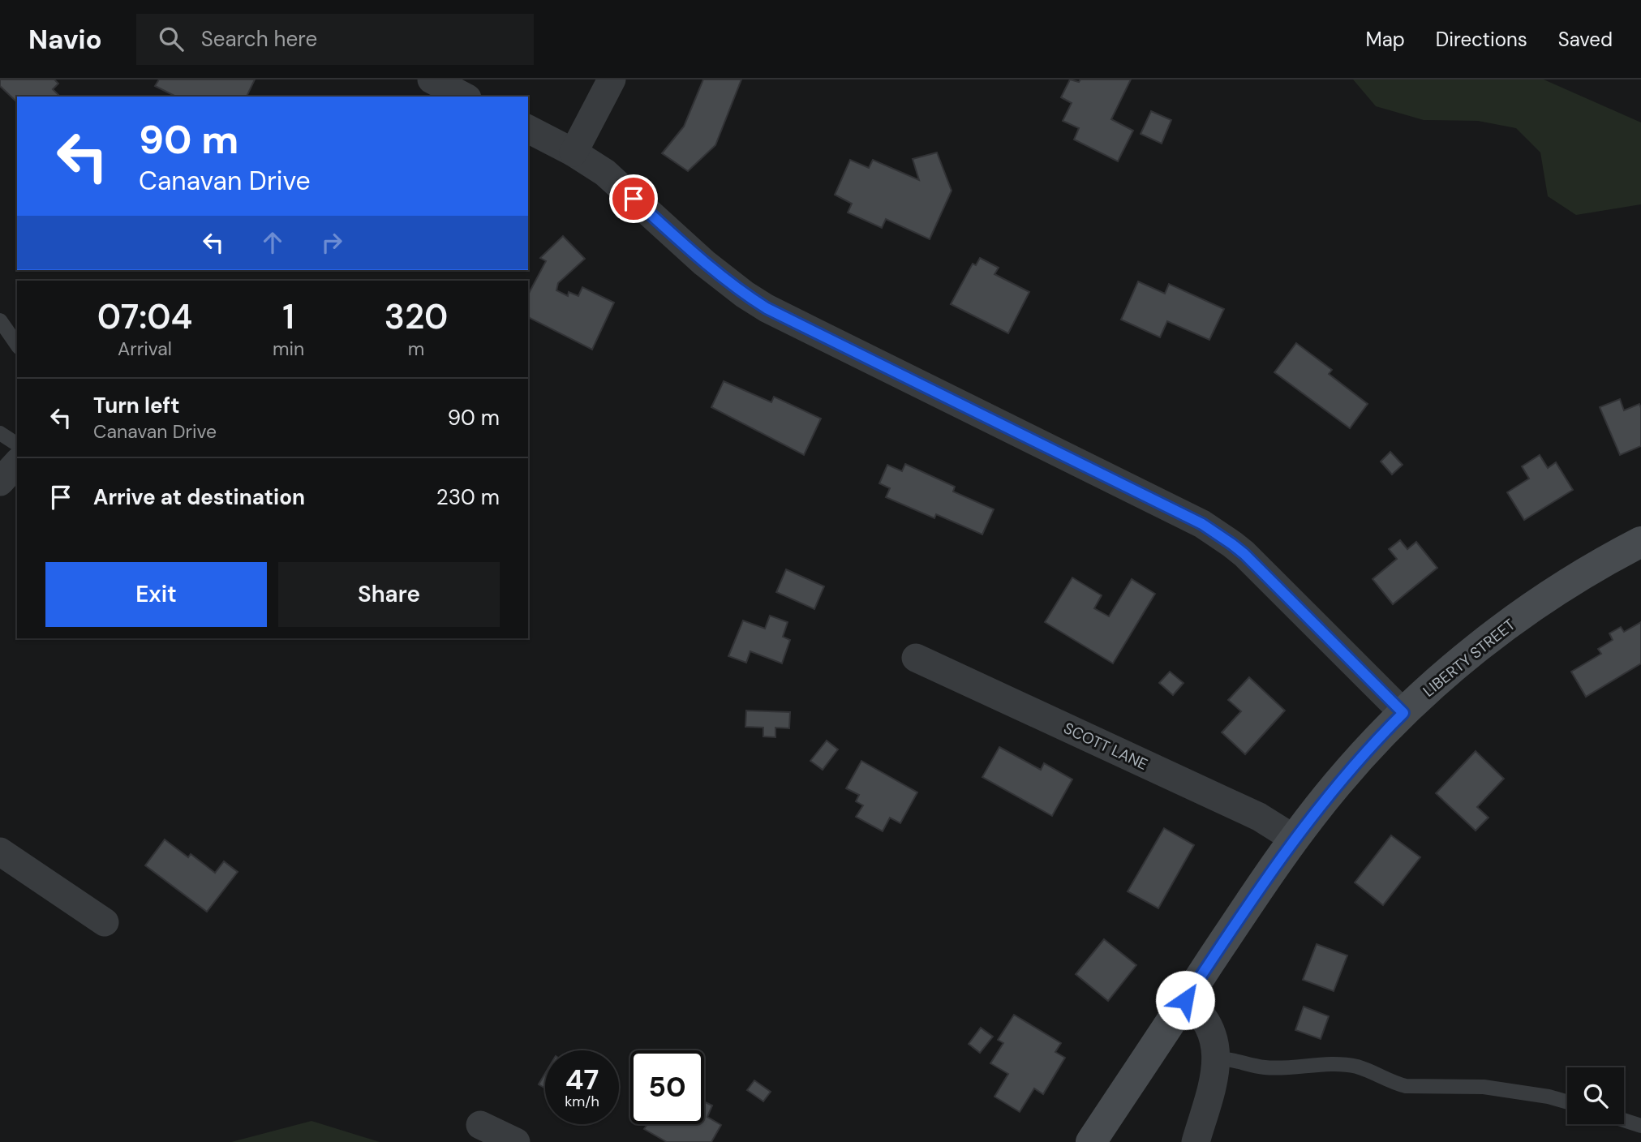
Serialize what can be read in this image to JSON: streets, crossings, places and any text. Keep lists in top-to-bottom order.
{
  "streets": {
    "main road": ["LIBERTY STREET"],
    "street": ["SCOTT LANE"]
  },
  "crossings": [
    ["LIBERTY STREET", "SCOTT LANE"]
  ],
  "page": {
    "header": "Navio",
    "search": "Search here",
    "nav": ["Map", "Directions", "Saved"],
    "turn": ["90 m", "Canavan Drive"],
    "eta": [
      "07:04",
      "Arrival",
      "1",
      "min",
      "320",
      "m"
    ],
    "list": [
      {
        "name": "Turn left",
        "note": "Canavan Drive",
        "value": "90 m"
      },
      {
        "name": "Arrive at destination",
        "value": "230 m"
      }
    ],
    "buttons": ["Exit", "Share"],
    "speed": "47 km/h",
    "limit": "50"
  }
}
